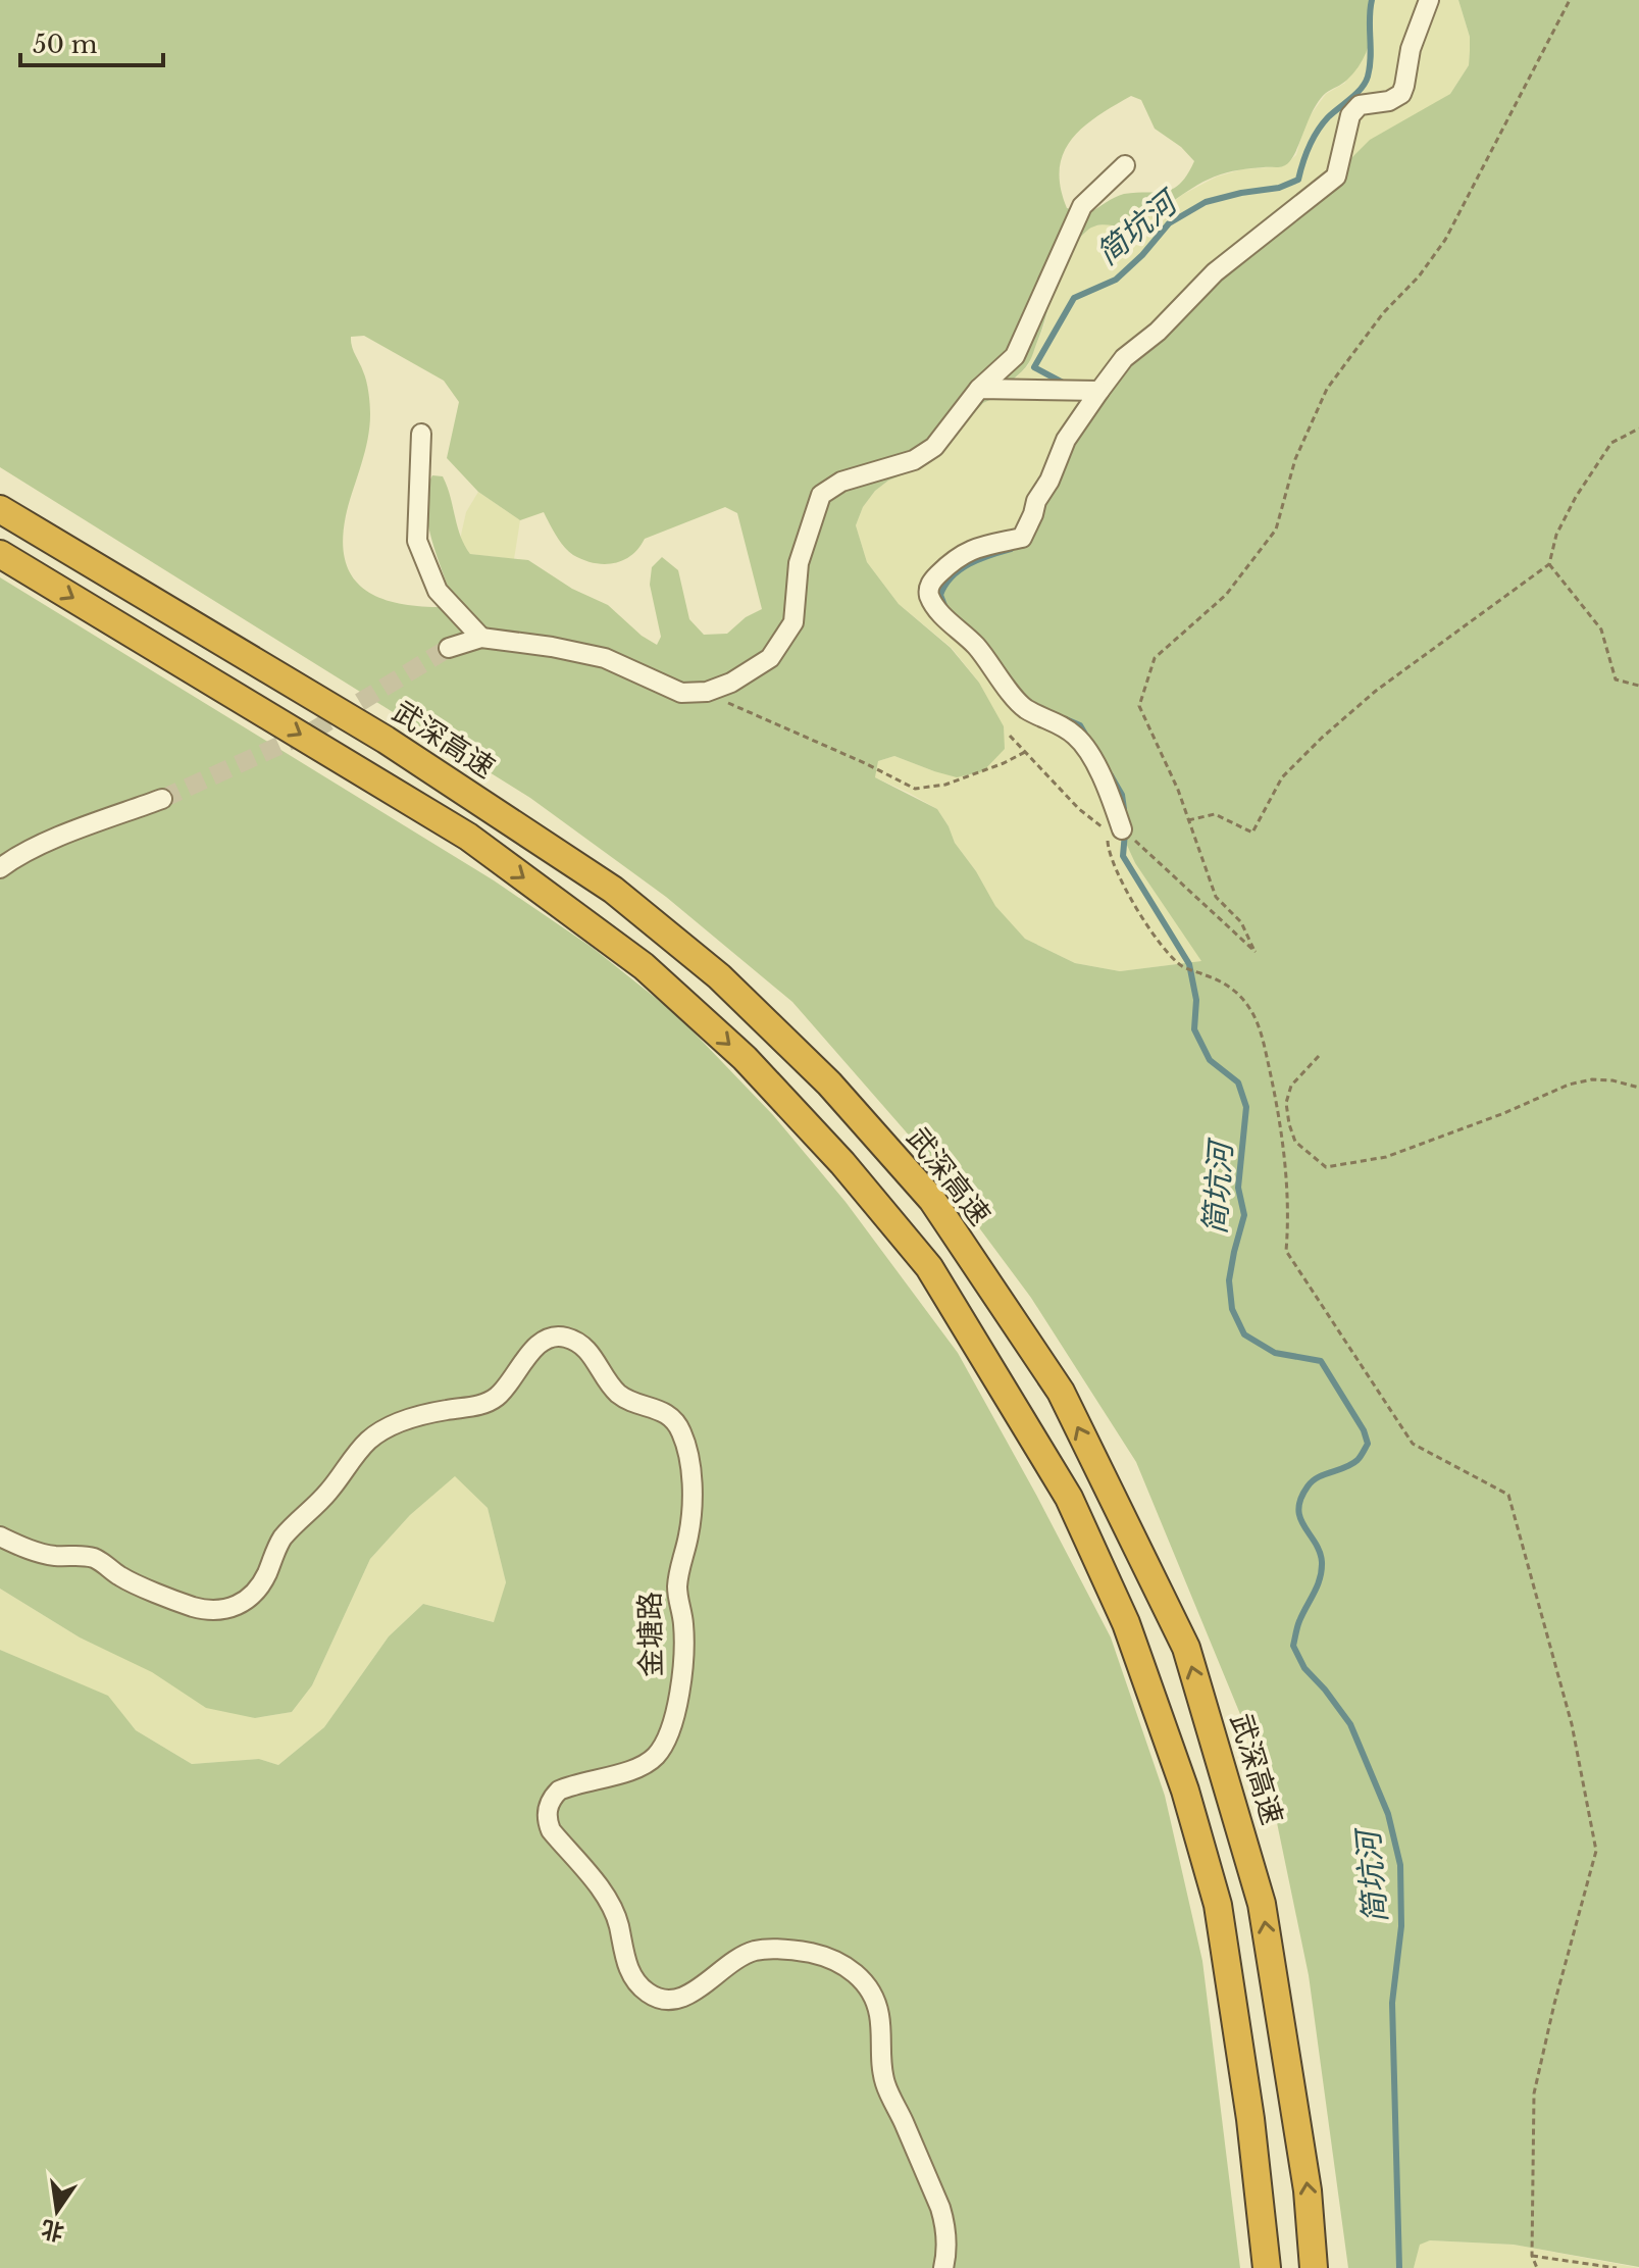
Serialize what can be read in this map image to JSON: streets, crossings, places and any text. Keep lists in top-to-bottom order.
{
  "streets": {
    "highway": ["武深高速"],
    "street": ["金塘路"]
  },
  "water": ["简坑河"],
  "scale_bar": "50 m",
  "north": "bottom"
}
